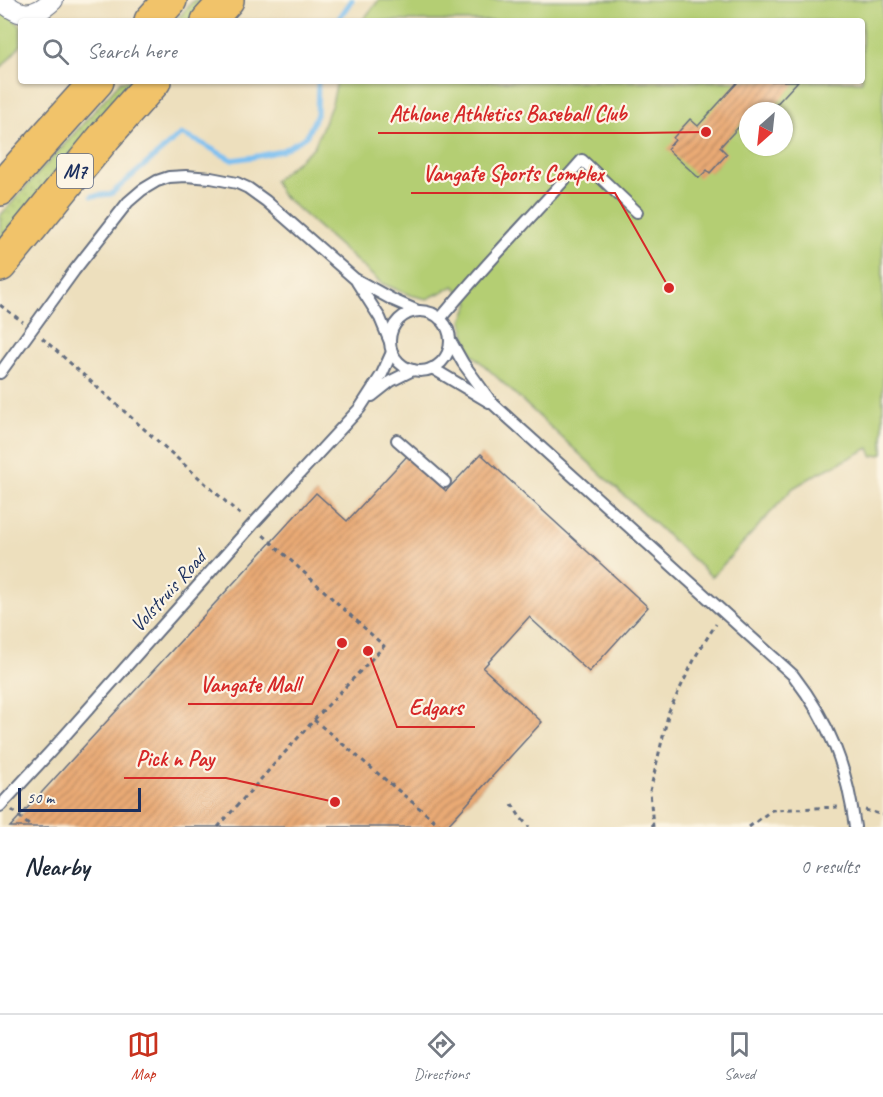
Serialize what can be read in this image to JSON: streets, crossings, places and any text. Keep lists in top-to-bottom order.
{
  "streets": {
    "highway": ["M7"],
    "lane": ["Volstruis Road"]
  },
  "places": [
    "Athlone Athletics Baseball Club",
    "Vangate Sports Complex",
    "Vangate Mall",
    "Edgars",
    "Pick n Pay"
  ],
  "scale_bar": "50 m",
  "north": "bottom left",
  "page": {
    "search": "Search here",
    "scale": "50 m",
    "heading": ["Nearby", "0 results"],
    "nav": ["Map", "Directions", "Saved"]
  }
}
